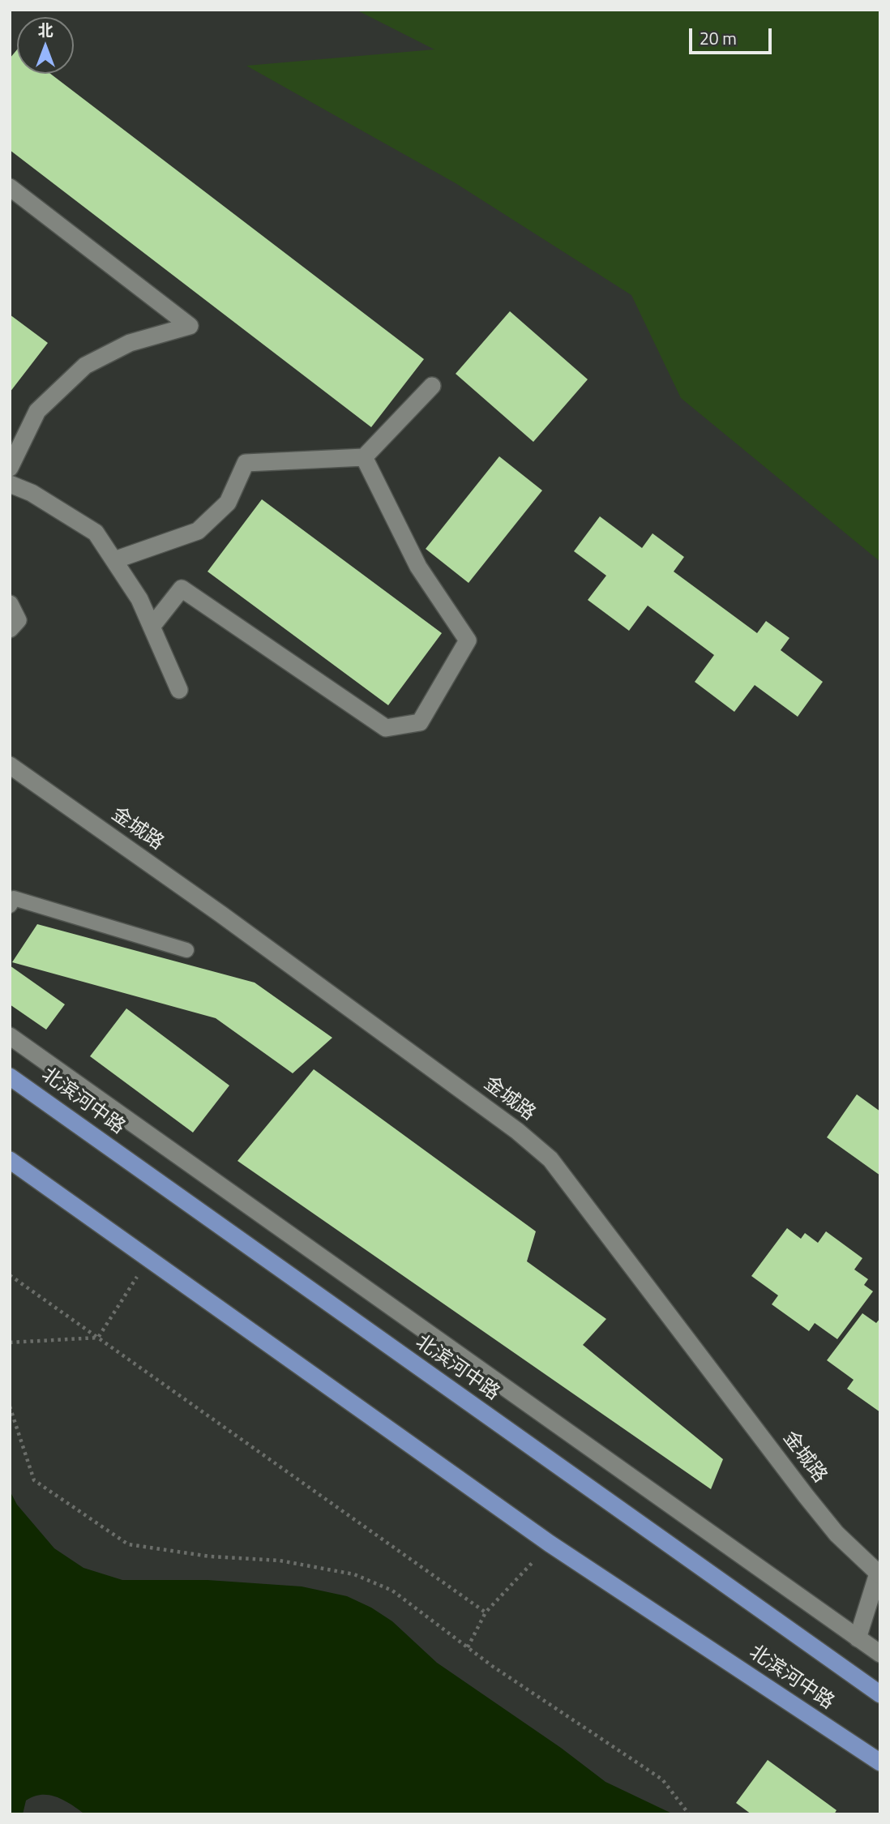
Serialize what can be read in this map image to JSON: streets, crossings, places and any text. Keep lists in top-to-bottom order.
{
  "streets": {
    "main road": ["北滨河中路"],
    "street": ["金城路"]
  },
  "scale_bar": "20 m",
  "north": "top"
}
